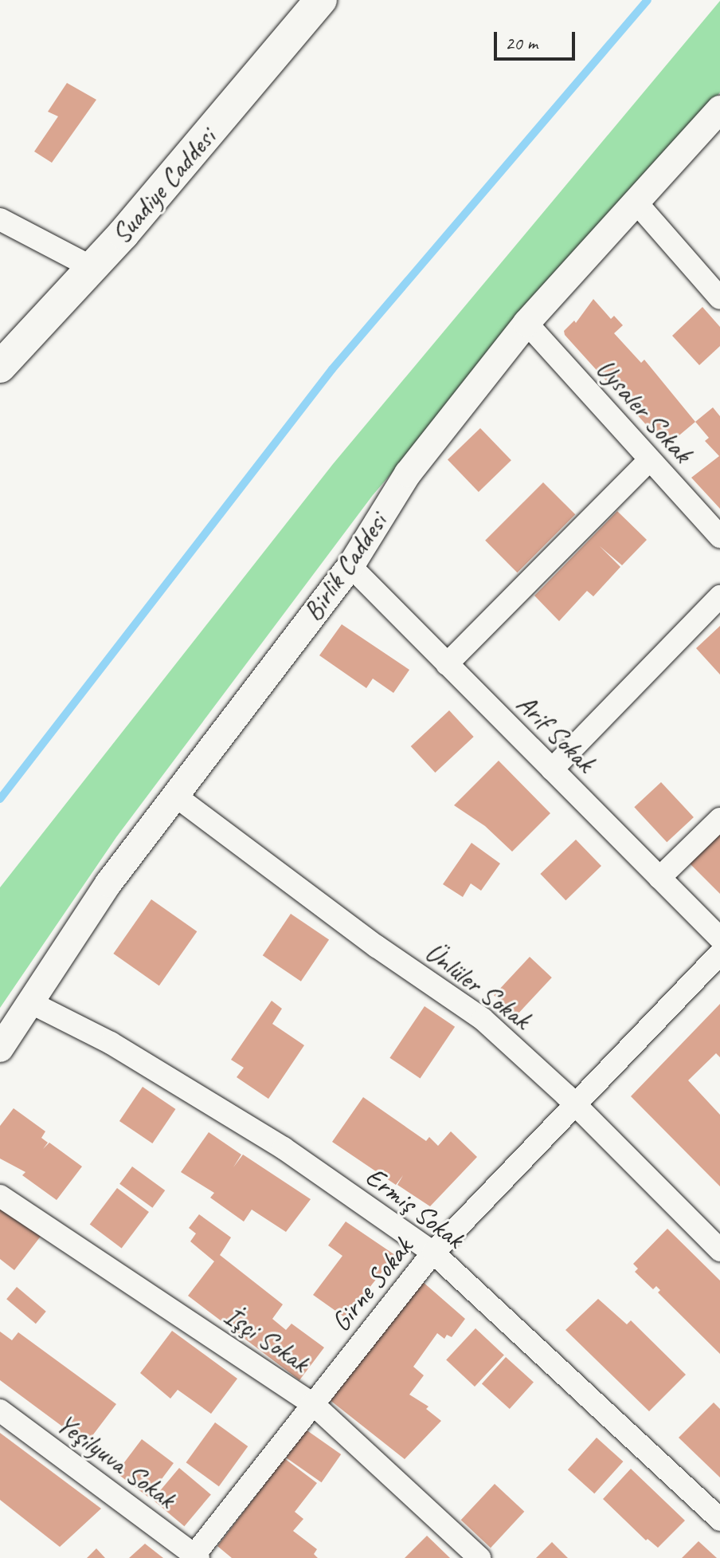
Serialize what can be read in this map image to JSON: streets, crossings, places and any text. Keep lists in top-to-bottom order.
{
  "streets": {
    "main road": ["Suadiye Caddesi"],
    "street": [
      "Uysaler Sokak",
      "Birlik Caddesi",
      "Arif Sokak",
      "Ünlüler Sokak",
      "Ermiş Sokak",
      "Girne Sokak",
      "İşçi Sokak",
      "Yeşilyuva Sokak"
    ]
  },
  "crossings": [
    ["Uysaler Sokak", "Birlik Caddesi"],
    ["Birlik Caddesi", "Arif Sokak"],
    ["Birlik Caddesi", "Ünlüler Sokak"],
    ["Birlik Caddesi", "Ermiş Sokak"],
    ["Ünlüler Sokak", "Girne Sokak"],
    ["Ermiş Sokak", "Girne Sokak"],
    ["Girne Sokak", "İşçi Sokak"],
    ["Girne Sokak", "Yeşilyuva Sokak"]
  ],
  "scale_bar": "20 m"
}
